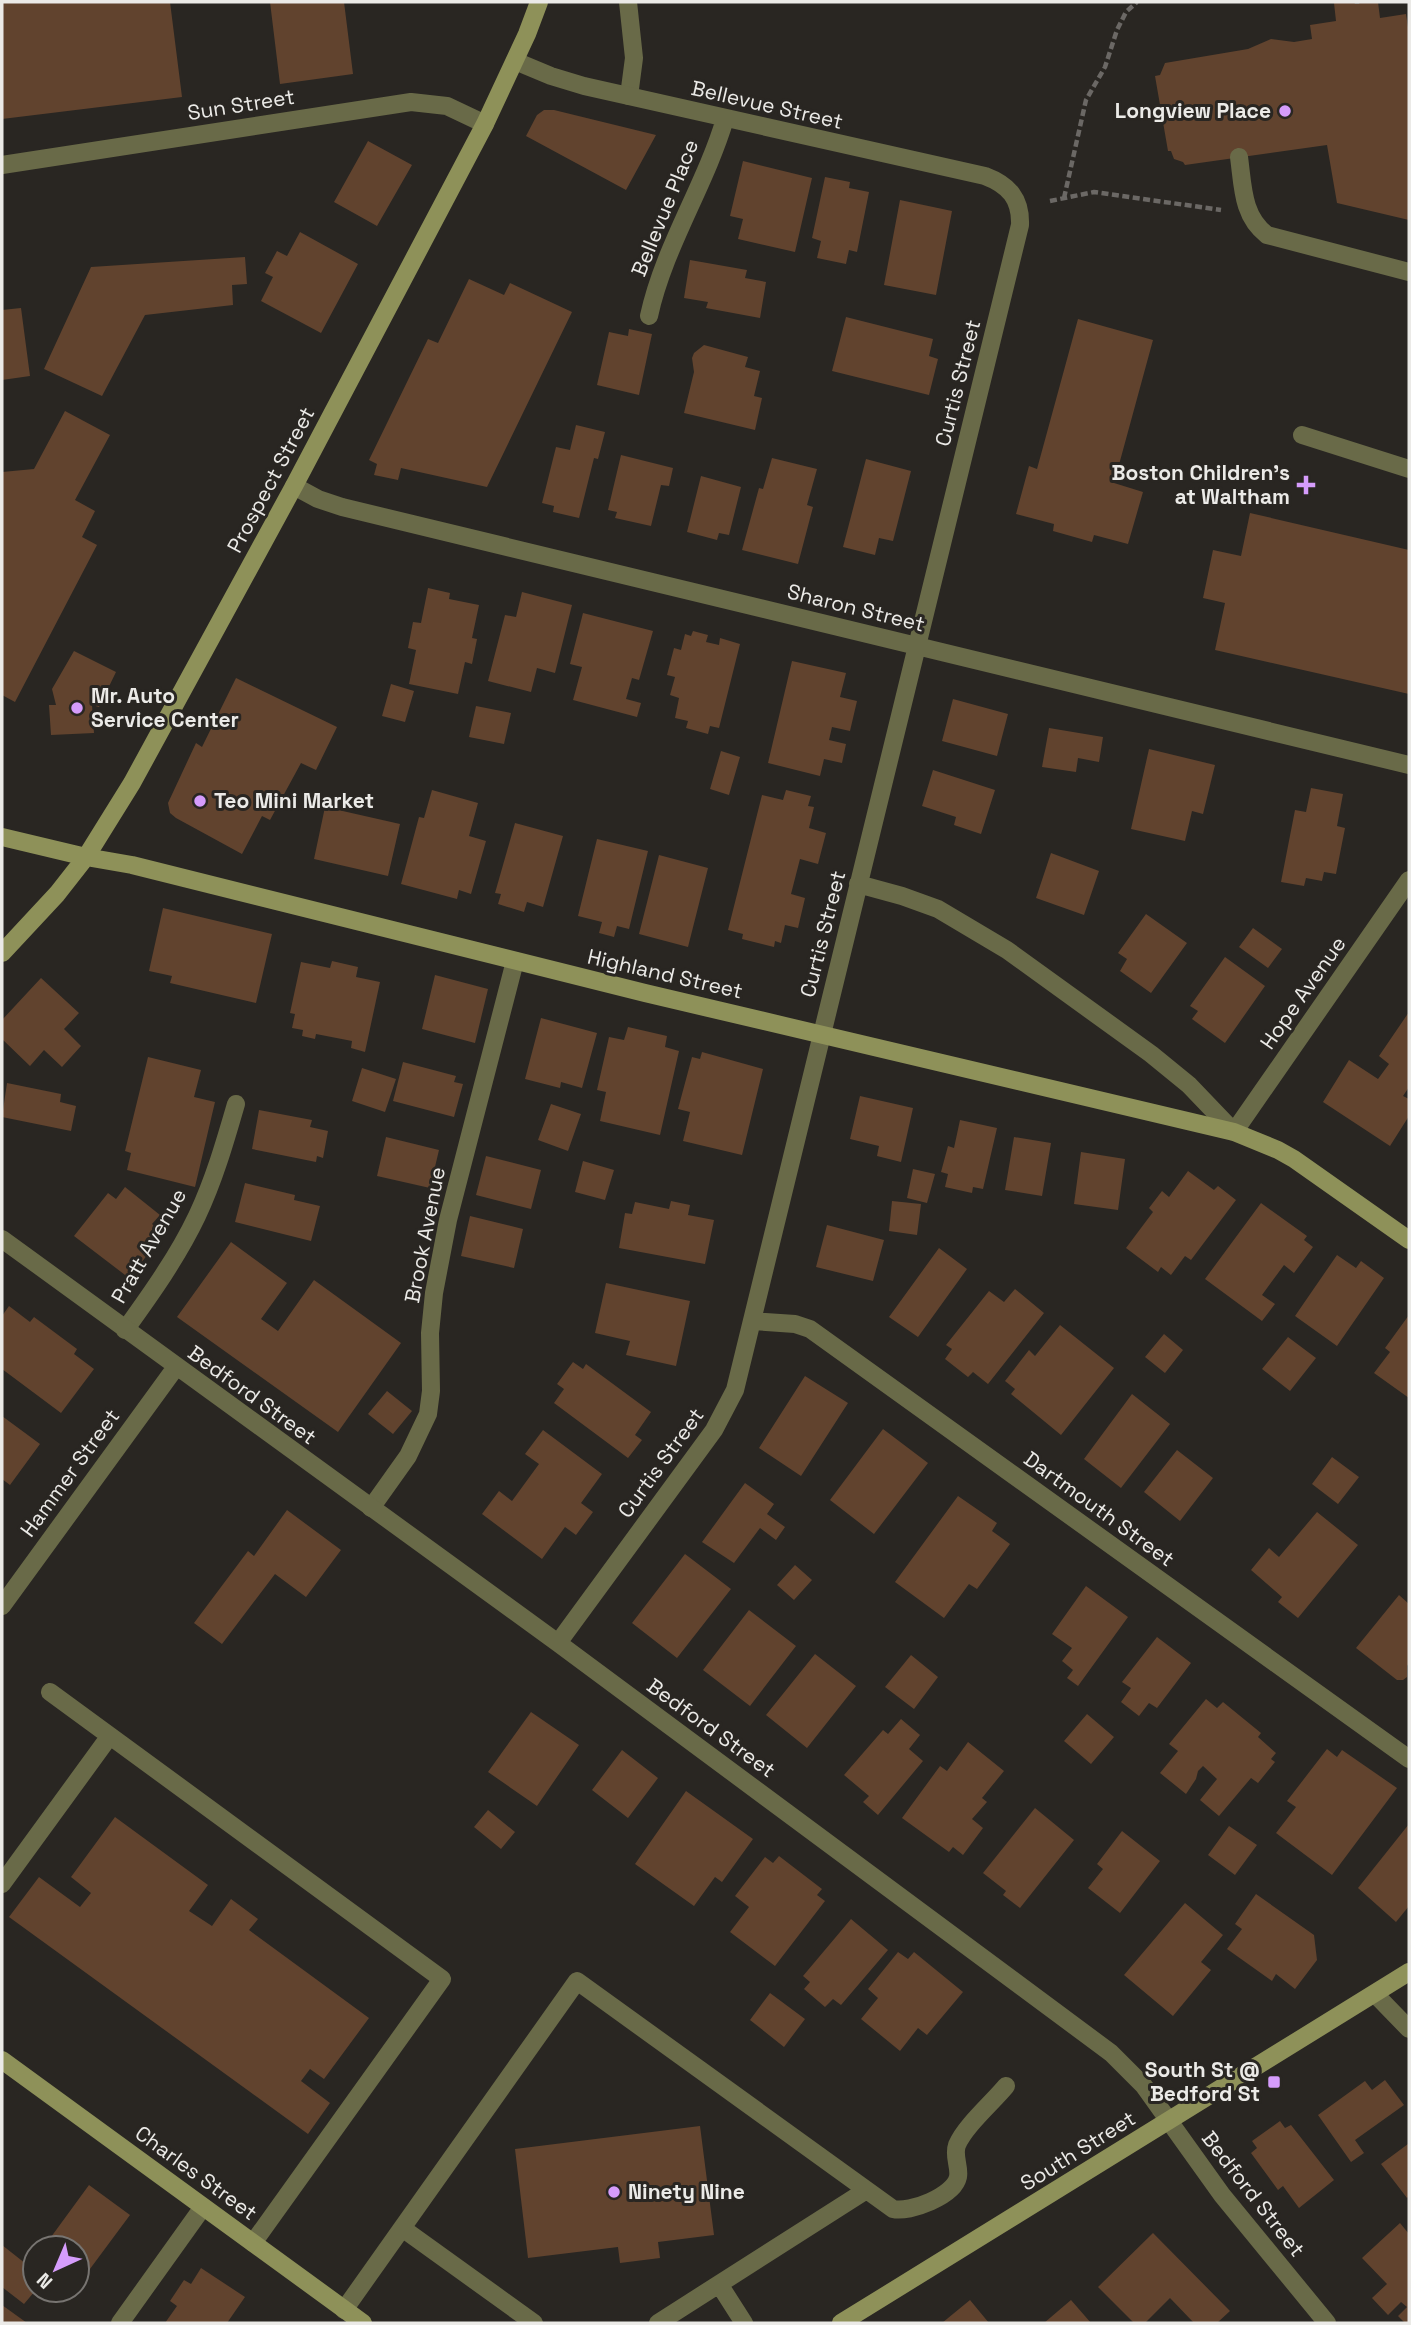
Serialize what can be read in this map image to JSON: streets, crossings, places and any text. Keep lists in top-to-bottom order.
{
  "streets": {
    "street": [
      "Sun Street",
      "Bellevue Street",
      "Bellevue Place",
      "Curtis Street",
      "Prospect Street",
      "Sharon Street",
      "Highland Street",
      "Hope Avenue",
      "Brook Avenue",
      "Pratt Avenue",
      "Bedford Street",
      "Hammer Street",
      "Dartmouth Street",
      "South Street",
      "Charles Street"
    ]
  },
  "crossings": [
    ["Sun Street", "Prospect Street"],
    ["Bellevue Street", "Bellevue Place"],
    ["Bellevue Street", "Curtis Street"],
    ["Bellevue Street", "Prospect Street"],
    ["Curtis Street", "Sharon Street"],
    ["Curtis Street", "Highland Street"],
    ["Curtis Street", "Bedford Street"],
    ["Curtis Street", "Dartmouth Street"],
    ["Prospect Street", "Sharon Street"],
    ["Prospect Street", "Highland Street"],
    ["Highland Street", "Hope Avenue"],
    ["Highland Street", "Brook Avenue"],
    ["Brook Avenue", "Bedford Street"],
    ["Pratt Avenue", "Bedford Street"],
    ["Bedford Street", "Hammer Street"],
    ["Bedford Street", "South Street"]
  ],
  "places": {
    "other": [
      "Longview Place",
      "Mr. Auto Service Center",
      "Teo Mini Market",
      "Ninety Nine"
    ],
    "health": ["Boston Children's at Waltham"],
    "transit": ["South St @ Bedford St"]
  },
  "north": "bottom left"
}
